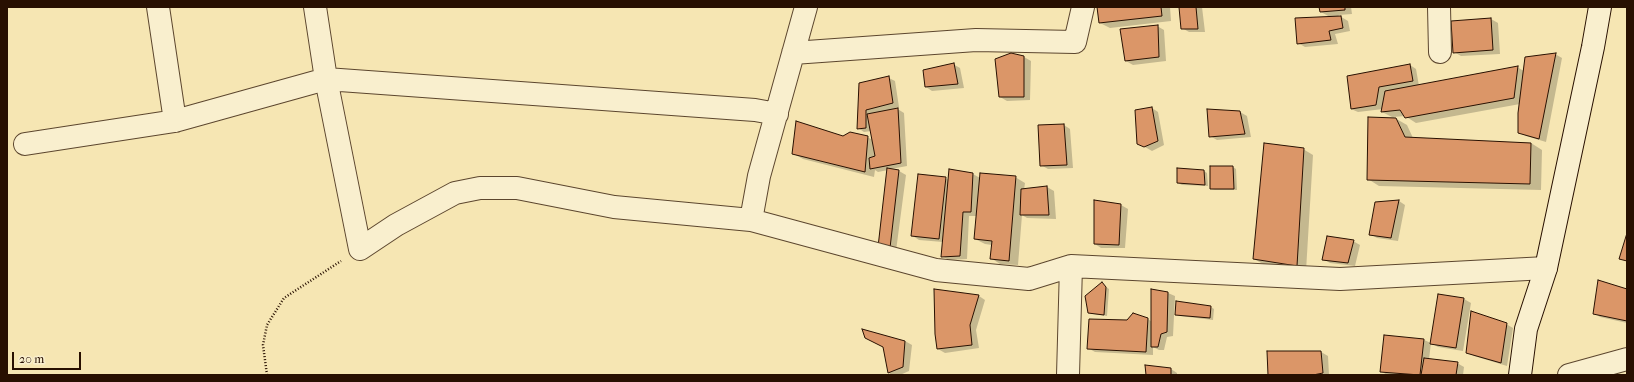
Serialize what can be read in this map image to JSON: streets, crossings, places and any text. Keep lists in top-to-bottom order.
{
  "scale_bar": "20 m"
}
